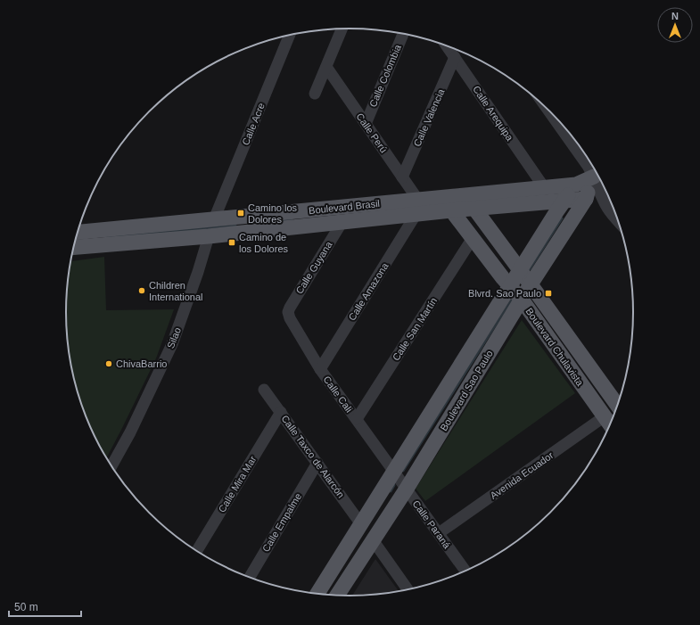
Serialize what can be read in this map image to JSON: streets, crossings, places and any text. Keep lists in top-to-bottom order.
{
  "streets": {
    "main road": ["Boulevard Brasil", "Boulevard Chulavista", "Boulevard Sao Paulo"],
    "street": [
      "Calle Colombia",
      "Calle Arequipa",
      "Calle Valencia",
      "Calle Acre",
      "Calle Perú",
      "Calle Guyana",
      "Calle Amazona",
      "Calle San Martín",
      "Silao",
      "Calle Cali",
      "Calle Taxco de Alarcón",
      "Avenida Ecuador",
      "Calle Mira Mar",
      "Calle Empalme",
      "Calle Paraná"
    ]
  },
  "crossings": [
    ["Calle Colombia", "Calle Perú"],
    ["Calle Arequipa", "Calle Valencia"],
    ["Calle Arequipa", "Boulevard Brasil"],
    ["Calle Valencia", "Calle Perú"],
    ["Calle Acre", "Boulevard Brasil"],
    ["Calle Perú", "Boulevard Brasil"],
    ["Boulevard Brasil", "Calle Guyana"],
    ["Boulevard Brasil", "Calle Amazona"],
    ["Boulevard Brasil", "Silao"],
    ["Boulevard Brasil", "Boulevard Chulavista"],
    ["Boulevard Brasil", "Boulevard Sao Paulo"],
    ["Calle Guyana", "Calle Cali"],
    ["Calle Amazona", "Calle Cali"],
    ["Calle San Martín", "Boulevard Chulavista"],
    ["Calle San Martín", "Calle Cali"],
    ["Boulevard Chulavista", "Boulevard Sao Paulo"],
    ["Boulevard Chulavista", "Avenida Ecuador"],
    ["Boulevard Sao Paulo", "Calle Cali"],
    ["Boulevard Sao Paulo", "Calle Taxco de Alarcón"],
    ["Boulevard Sao Paulo", "Calle Paraná"],
    ["Calle Cali", "Calle Paraná"],
    ["Calle Taxco de Alarcón", "Calle Mira Mar"],
    ["Calle Taxco de Alarcón", "Calle Empalme"],
    ["Avenida Ecuador", "Calle Paraná"]
  ],
  "places": {
    "transit": ["Camino los Dolores", "Camino de los Dolores", "Blvrd. Sao Paulo"],
    "other": ["Children International", "ChivaBarrio"]
  },
  "scale_bar": "50 m",
  "north": "top"
}
